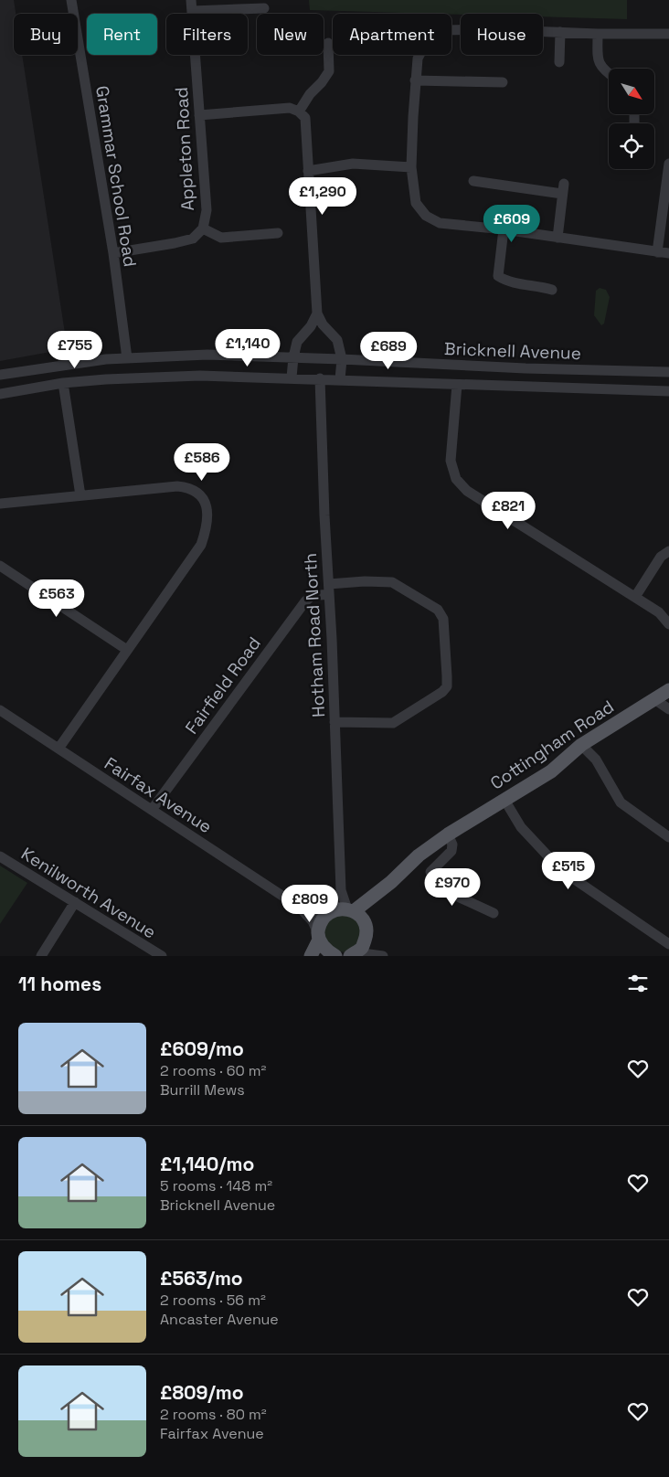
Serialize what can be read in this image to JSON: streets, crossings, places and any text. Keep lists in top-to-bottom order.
{
  "streets": {
    "main road": ["Cottingham Road"],
    "street": [
      "Appleton Road",
      "Grammar School Road",
      "Bricknell Avenue",
      "Hotham Road North",
      "Fairfield Road",
      "Fairfax Avenue",
      "Kenilworth Avenue"
    ]
  },
  "crossings": [
    ["Appleton Road", "Grammar School Road"],
    ["Grammar School Road", "Bricknell Avenue"],
    ["Bricknell Avenue", "Hotham Road North"],
    ["Hotham Road North", "Fairfield Road"],
    ["Hotham Road North", "Cottingham Road"],
    ["Hotham Road North", "Fairfax Avenue"],
    ["Fairfield Road", "Fairfax Avenue"],
    ["Cottingham Road", "Fairfax Avenue"]
  ],
  "north": "bottom right",
  "page": {
    "chip": [
      "Buy",
      "Rent",
      "Filters",
      "New",
      "Apartment",
      "House"
    ],
    "price": [
      "£1,290",
      "£609",
      "£1,140",
      "£755",
      "£689",
      "£586",
      "£821",
      "£563",
      "£515",
      "£970",
      "£809"
    ],
    "heading": "11 homes",
    "list": [
      {
        "name": "£609/mo",
        "note": "2 rooms · 60 m² · Burrill Mews"
      },
      {
        "name": "£1,140/mo",
        "note": "5 rooms · 148 m² · Bricknell Avenue"
      },
      {
        "name": "£563/mo",
        "note": "2 rooms · 56 m² · Ancaster Avenue"
      },
      {
        "name": "£809/mo",
        "note": "2 rooms · 80 m² · Fairfax Avenue"
      }
    ]
  }
}
